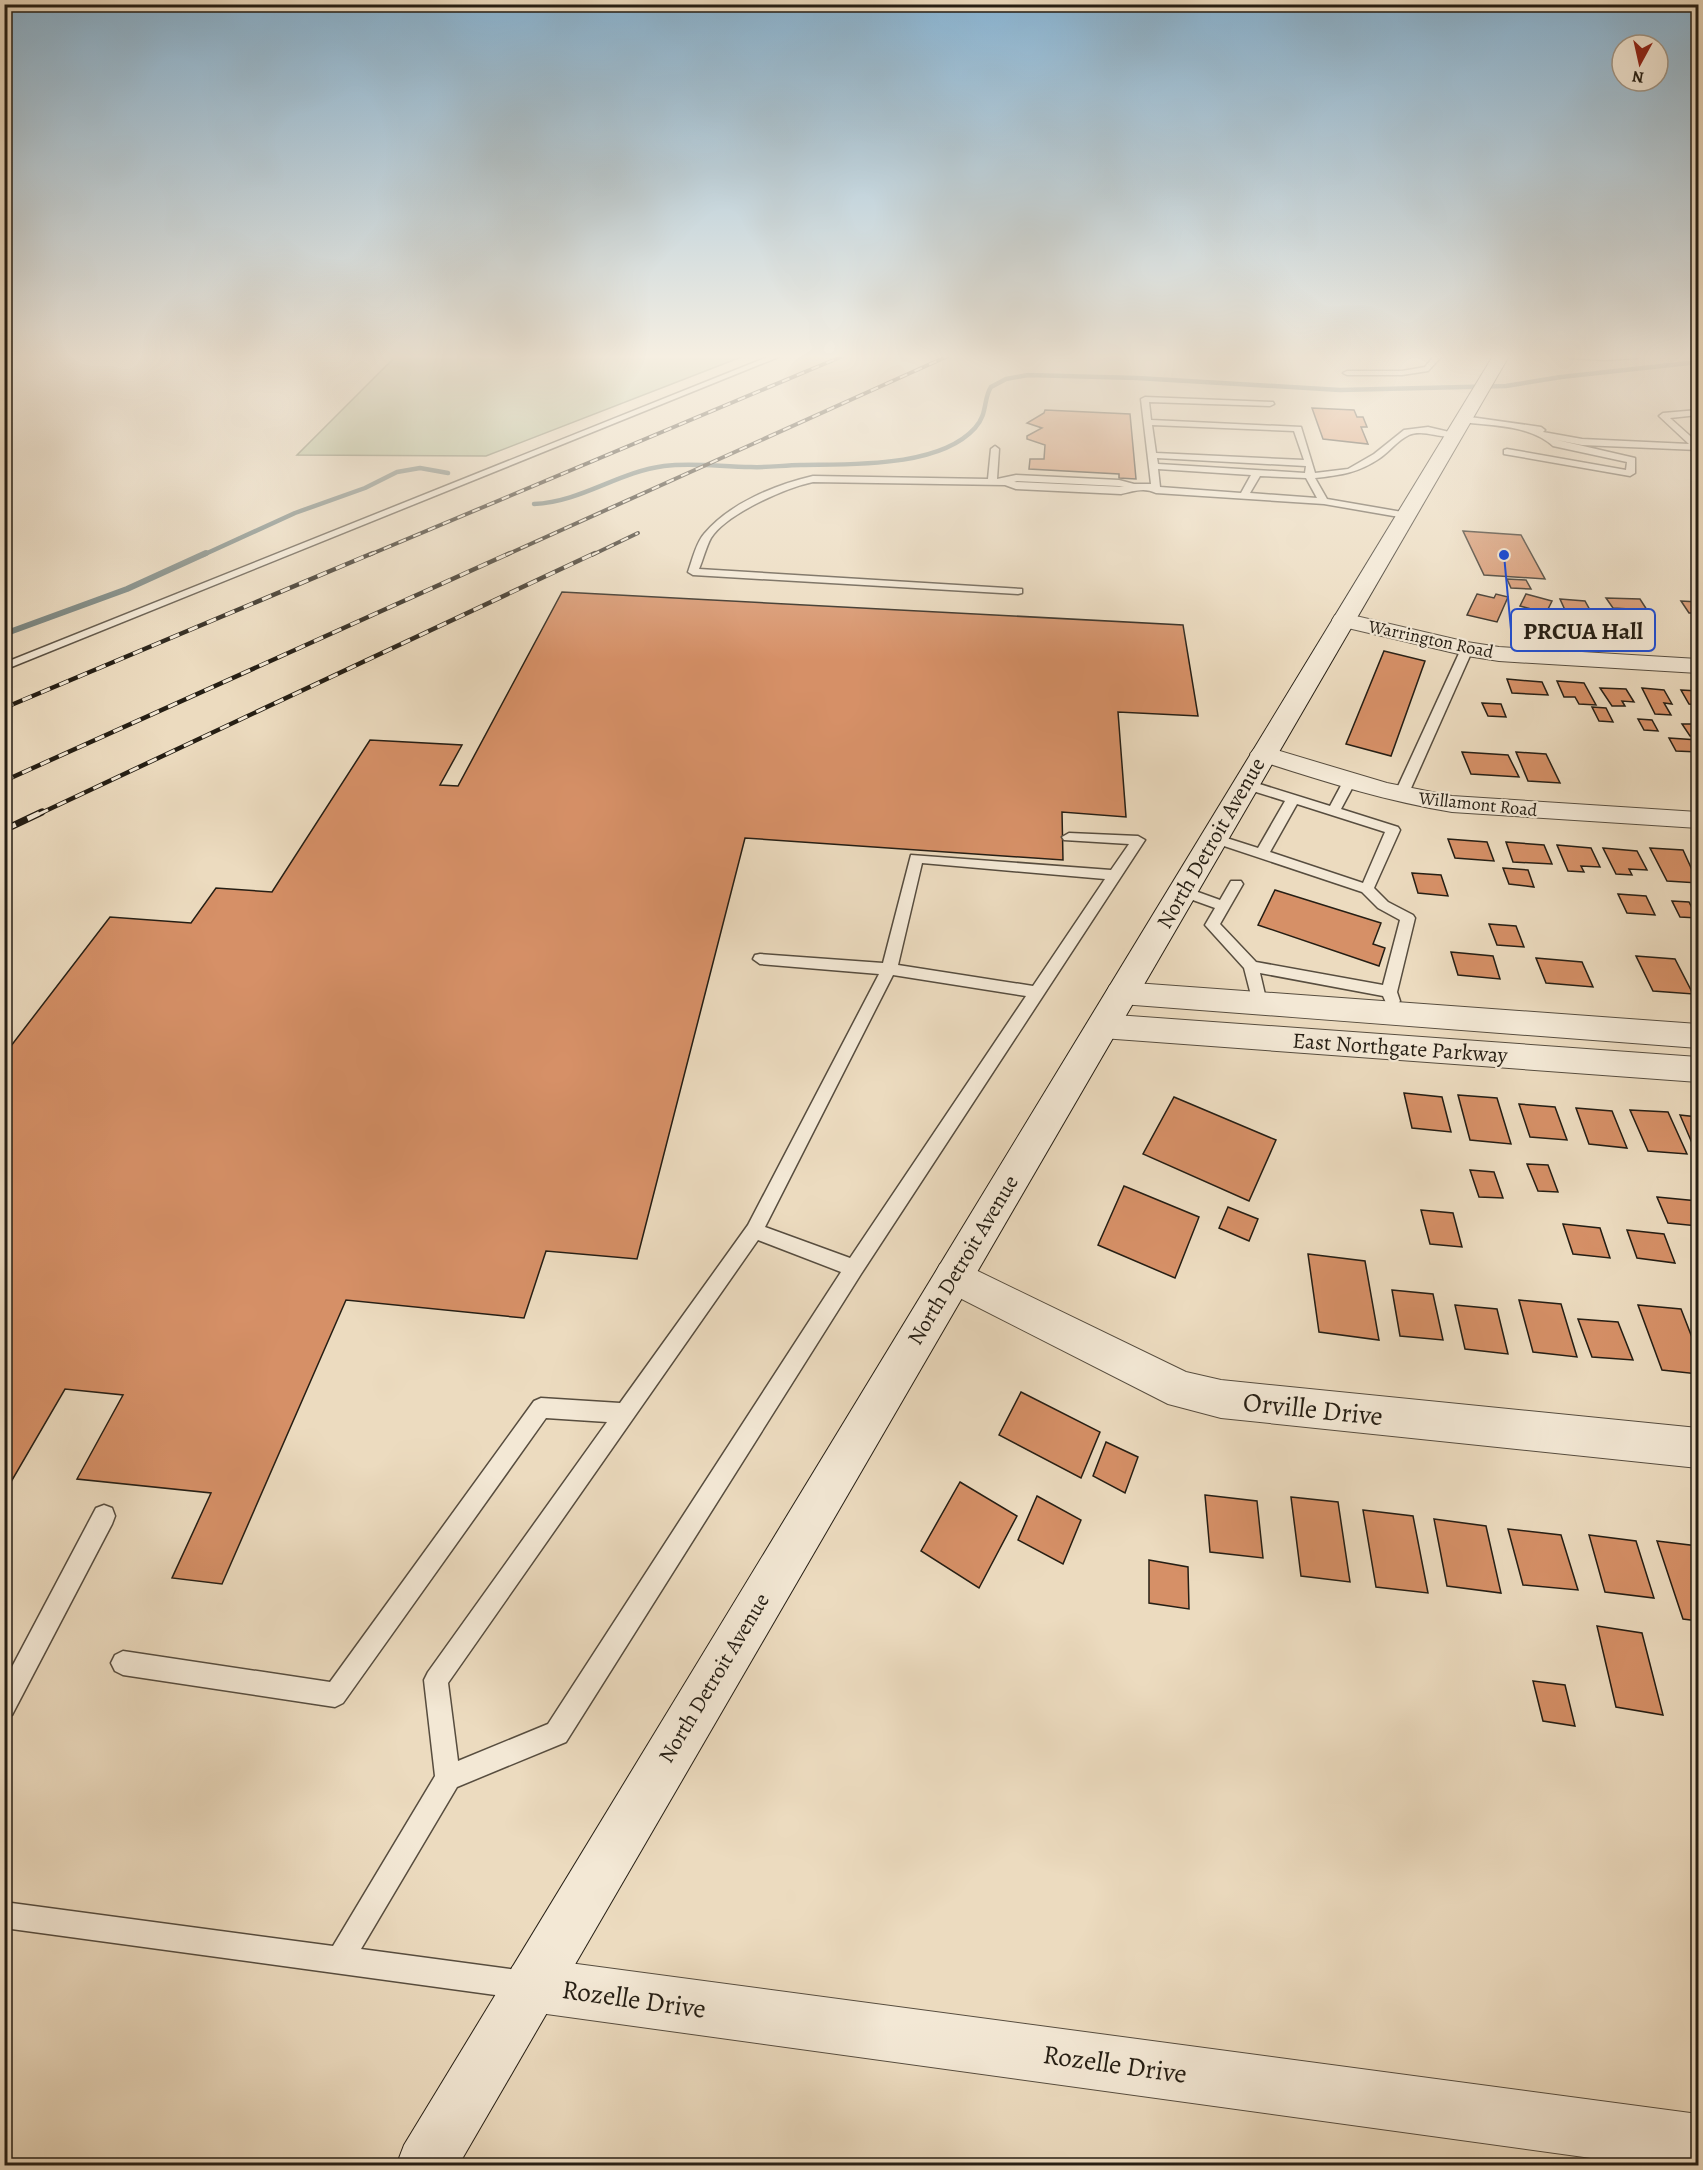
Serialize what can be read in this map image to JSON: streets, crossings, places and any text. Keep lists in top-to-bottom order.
{
  "streets": {
    "street": [
      "Warrington Road",
      "Willamont Road",
      "North Detroit Avenue",
      "East Northgate Parkway",
      "Orville Drive",
      "Rozelle Drive"
    ]
  },
  "crossings": [
    ["Warrington Road", "North Detroit Avenue"],
    ["Willamont Road", "North Detroit Avenue"],
    ["North Detroit Avenue", "East Northgate Parkway"],
    ["North Detroit Avenue", "Orville Drive"],
    ["North Detroit Avenue", "Rozelle Drive"]
  ],
  "places": ["PRCUA Hall"],
  "north": "bottom"
}
